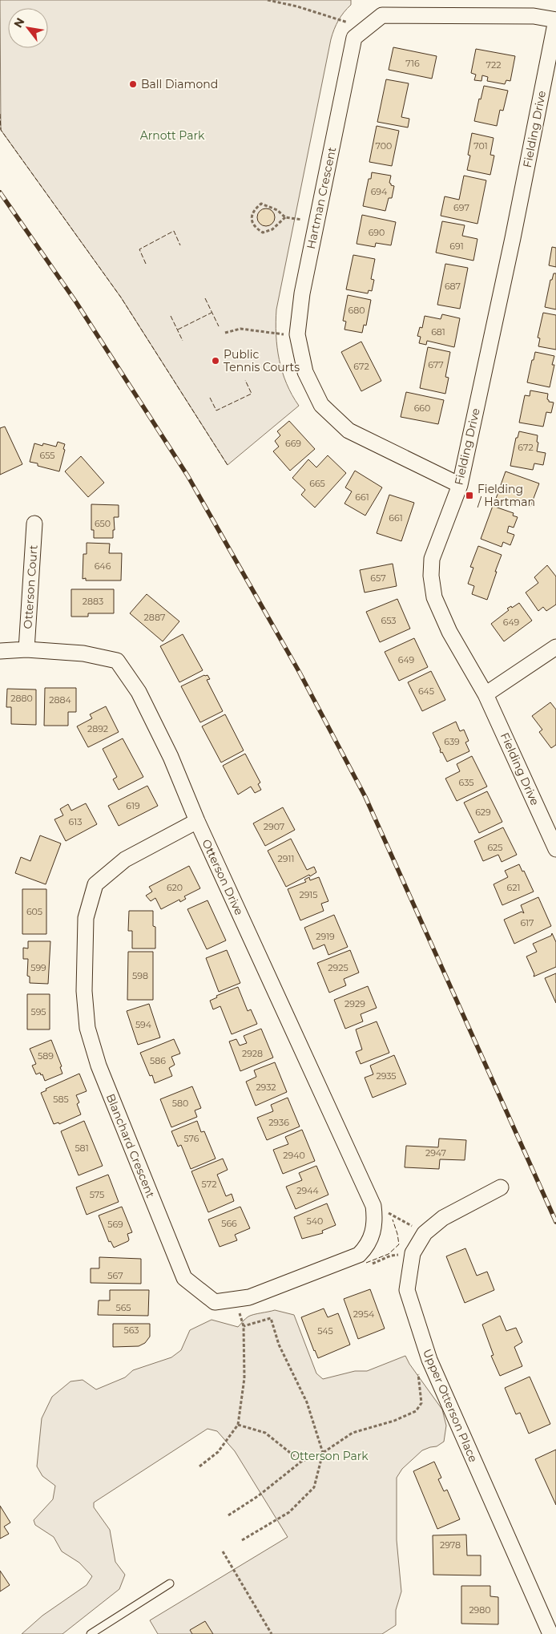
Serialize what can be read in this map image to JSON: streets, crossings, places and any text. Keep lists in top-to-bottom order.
{
  "streets": {
    "street": [
      "Fielding Drive",
      "Hartman Crescent",
      "Otterson Court",
      "Otterson Drive",
      "Blanchard Crescent",
      "Upper Otterson Place"
    ]
  },
  "crossings": [
    ["Fielding Drive", "Hartman Crescent"],
    ["Otterson Court", "Otterson Drive"],
    ["Otterson Drive", "Blanchard Crescent"]
  ],
  "parks": ["Arnott Park", "Otterson Park"],
  "places": {
    "other": ["Ball Diamond", "Public Tennis Courts"],
    "transit": ["Fielding / Hartman"]
  },
  "house_numbers": [
    "716",
    "722",
    "700",
    "701",
    "694",
    "697",
    "690",
    "691",
    "687",
    "680",
    "681",
    "677",
    "672",
    "660",
    "669",
    "672",
    "655",
    "665",
    "661",
    "661",
    "650",
    "646",
    "657",
    "2883",
    "2887",
    "653",
    "649",
    "649",
    "645",
    "2880",
    "2884",
    "2892",
    "639",
    "635",
    "619",
    "629",
    "613",
    "2907",
    "625",
    "2911",
    "620",
    "621",
    "2915",
    "605",
    "617",
    "2919",
    "599",
    "2925",
    "598",
    "2929",
    "595",
    "594",
    "2928",
    "589",
    "586",
    "2935",
    "2932",
    "585",
    "580",
    "2936",
    "576",
    "581",
    "2947",
    "2940",
    "572",
    "2944",
    "575",
    "540",
    "566",
    "569",
    "567",
    "565",
    "2954",
    "563",
    "545",
    "2978",
    "2980"
  ],
  "north": "top left"
}
